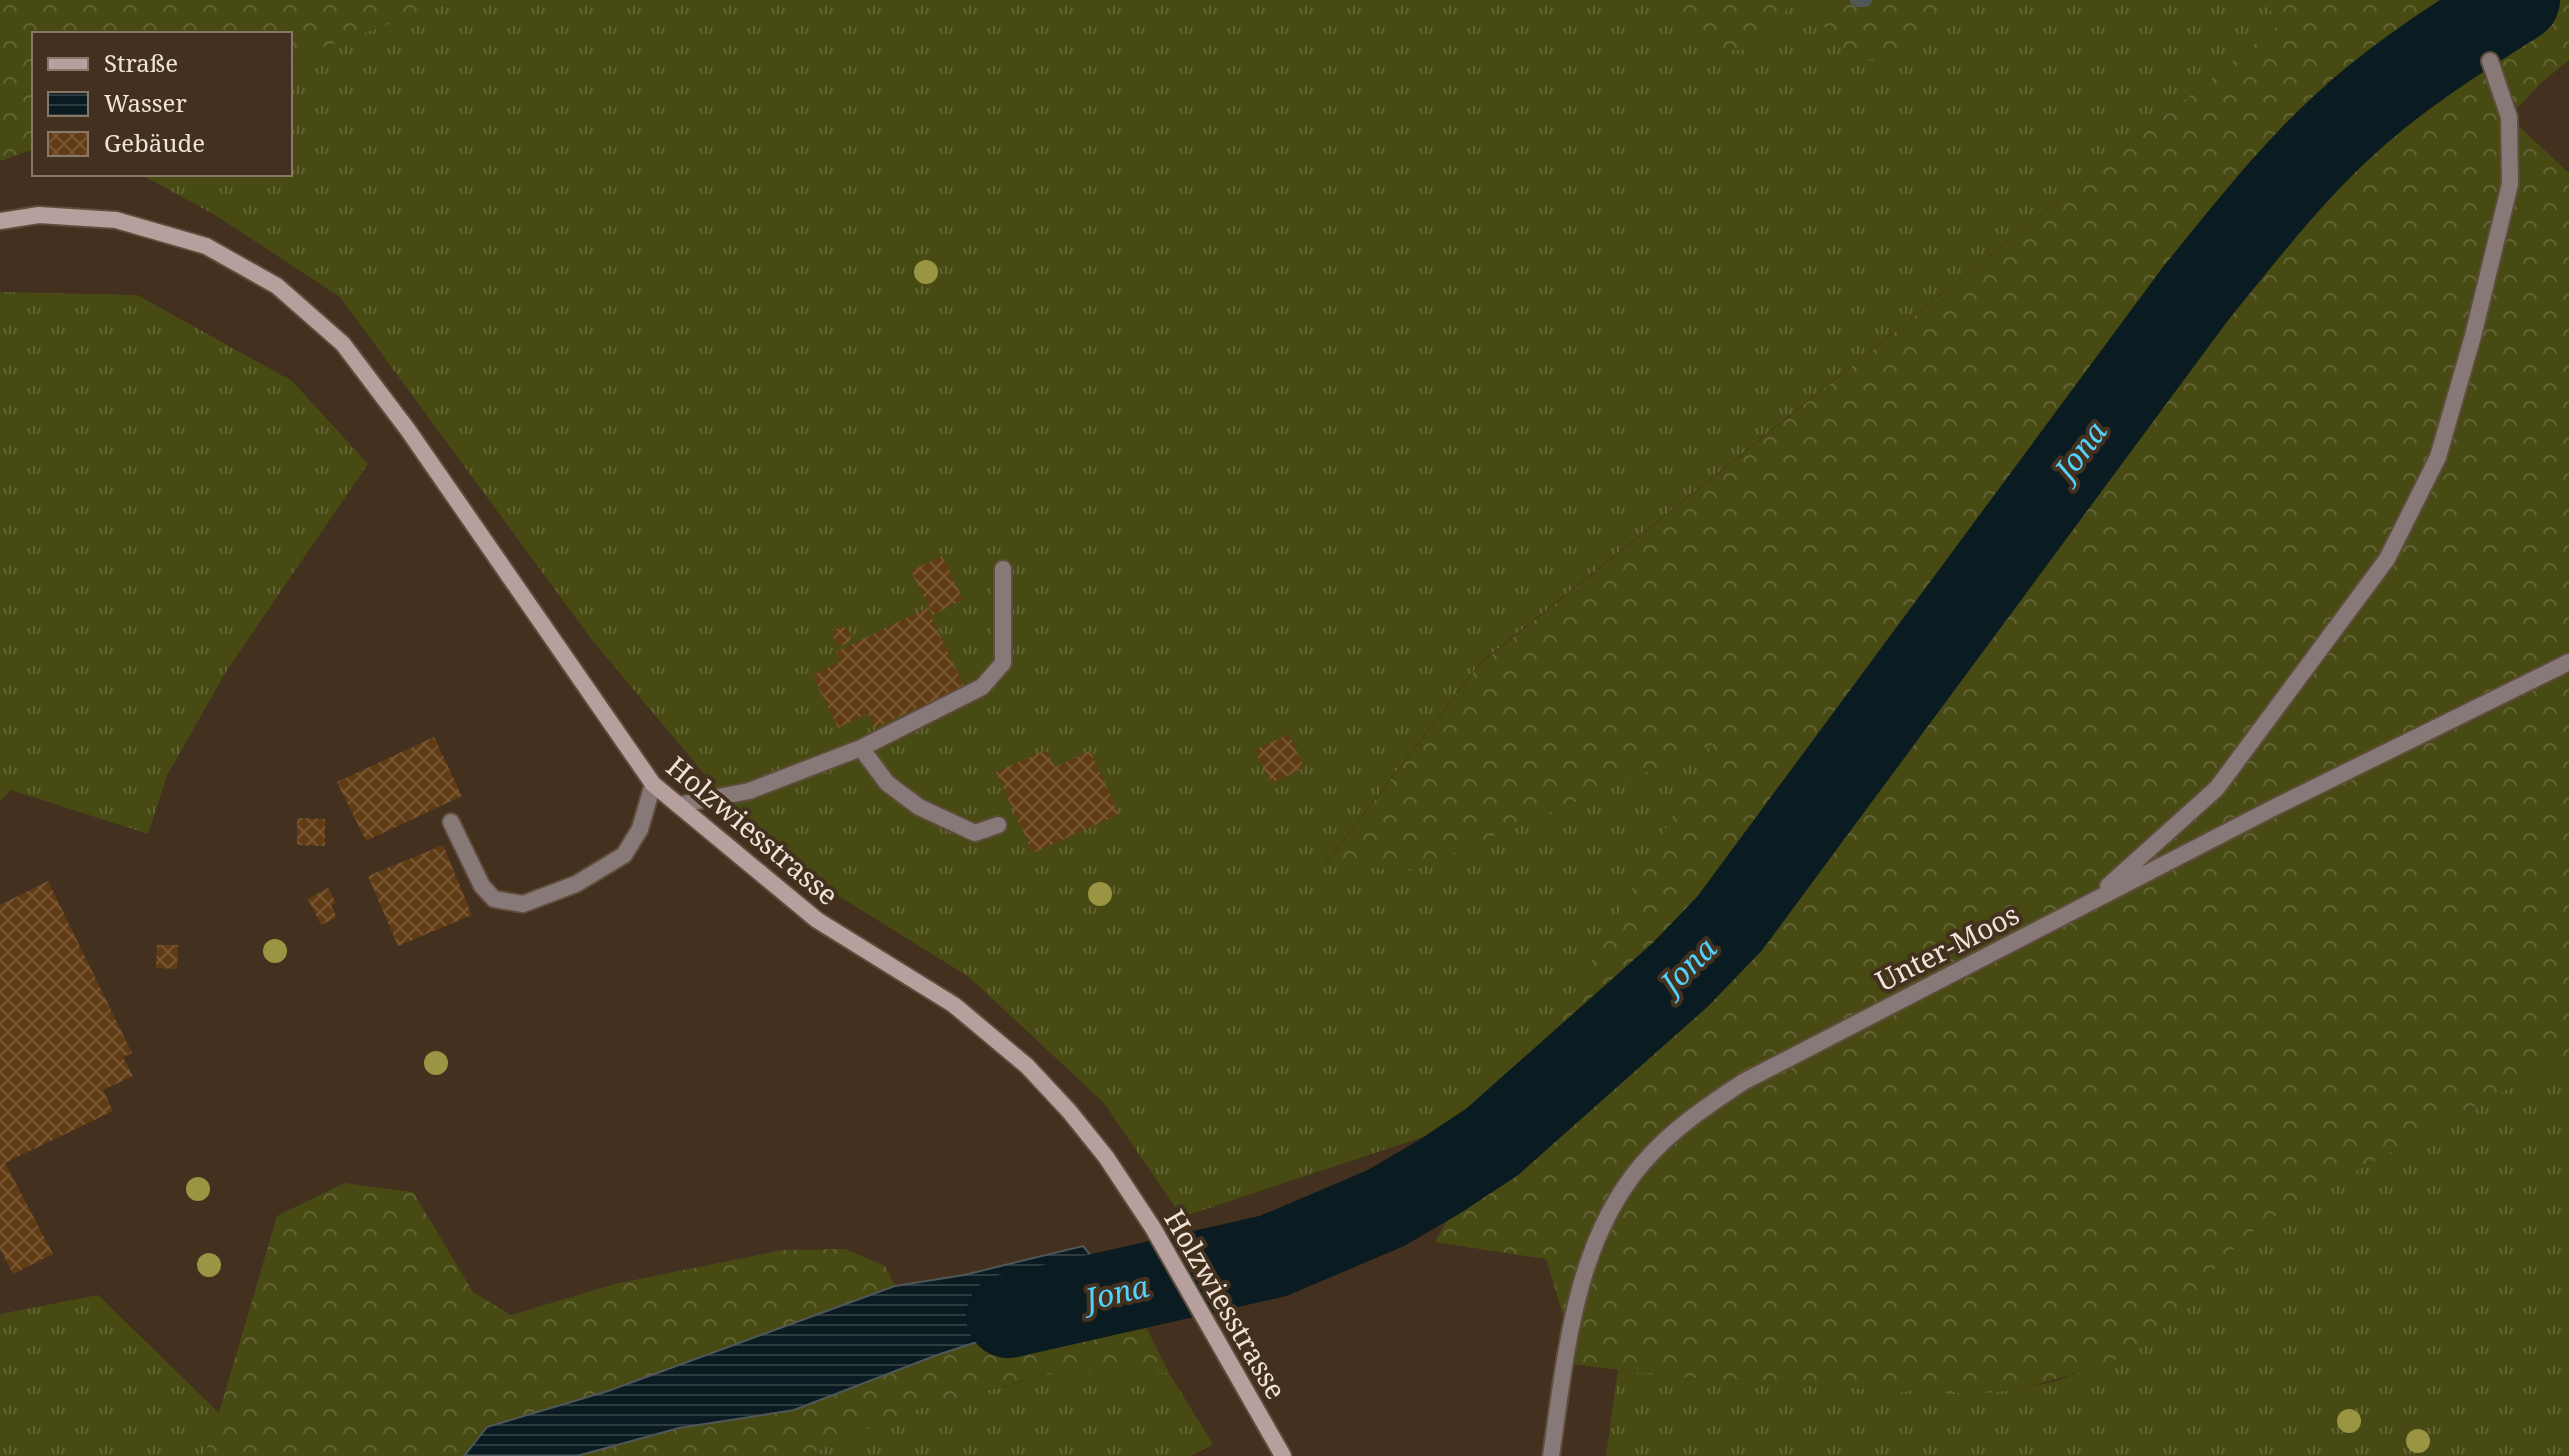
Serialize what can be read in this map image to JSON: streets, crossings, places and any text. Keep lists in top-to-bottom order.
{
  "streets": {
    "street": ["Holzwiesstrasse", "Unter-Moos"]
  },
  "water": ["Jona"],
  "legend": ["Straße", "Wasser", "Gebäude"]
}
